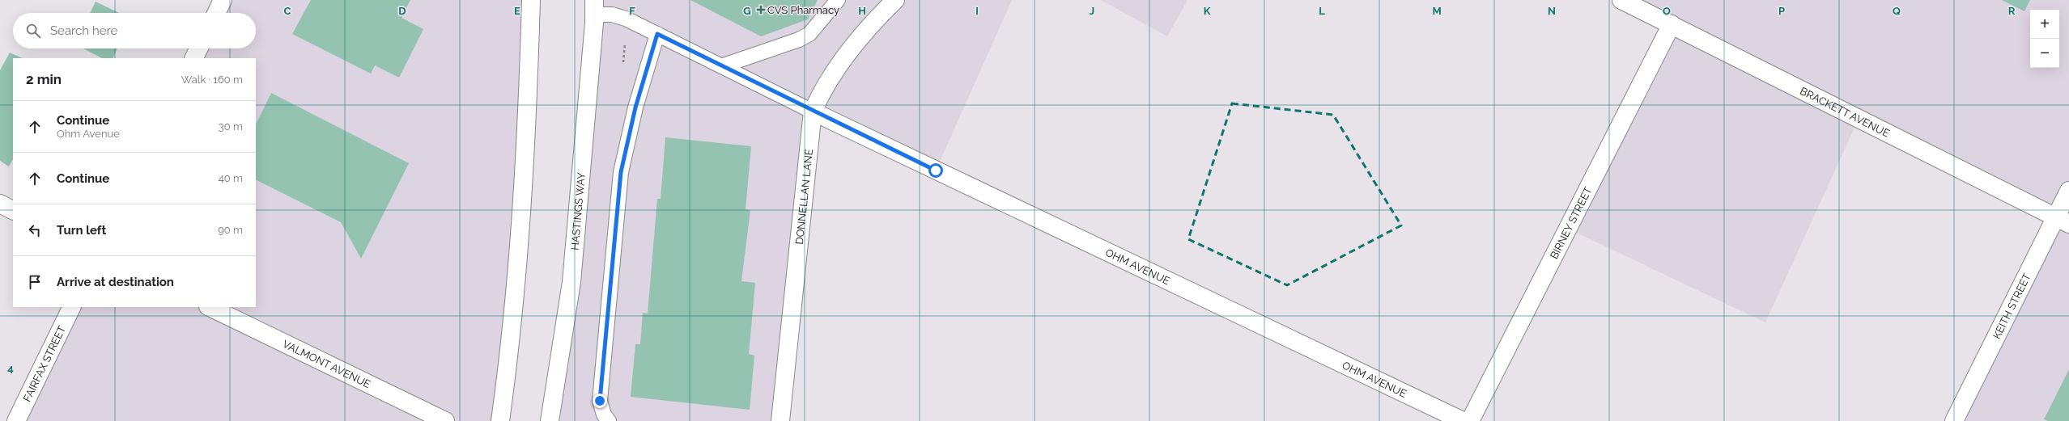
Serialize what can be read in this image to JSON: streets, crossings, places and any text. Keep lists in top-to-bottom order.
{
  "streets": {
    "street": [
      "BRACKETT AVENUE",
      "DONNELLAN LANE",
      "HASTINGS WAY",
      "BIRNEY STREET",
      "OHM AVENUE",
      "KEITH STREET",
      "FAIRFAX STREET",
      "VALMONT AVENUE"
    ]
  },
  "crossings": [
    ["BRACKETT AVENUE", "BIRNEY STREET"],
    ["BRACKETT AVENUE", "KEITH STREET"],
    ["DONNELLAN LANE", "OHM AVENUE"]
  ],
  "places": {
    "health": ["CVS Pharmacy"]
  },
  "page": {
    "map_buttons": ["+", "−"],
    "search": "Search here",
    "heading": ["2 min", "Walk · 160 m"],
    "list": [
      ["Continue", "Ohm Avenue", "30 m"],
      ["Continue", "40 m"],
      ["Turn left", "90 m"],
      "Arrive at destination"
    ]
  },
  "grid": {
    "columns": [
      "C",
      "D",
      "E",
      "F",
      "G",
      "H",
      "I",
      "J",
      "K",
      "L",
      "M",
      "N",
      "O",
      "P",
      "Q",
      "R"
    ],
    "rows": ["4"]
  }
}
